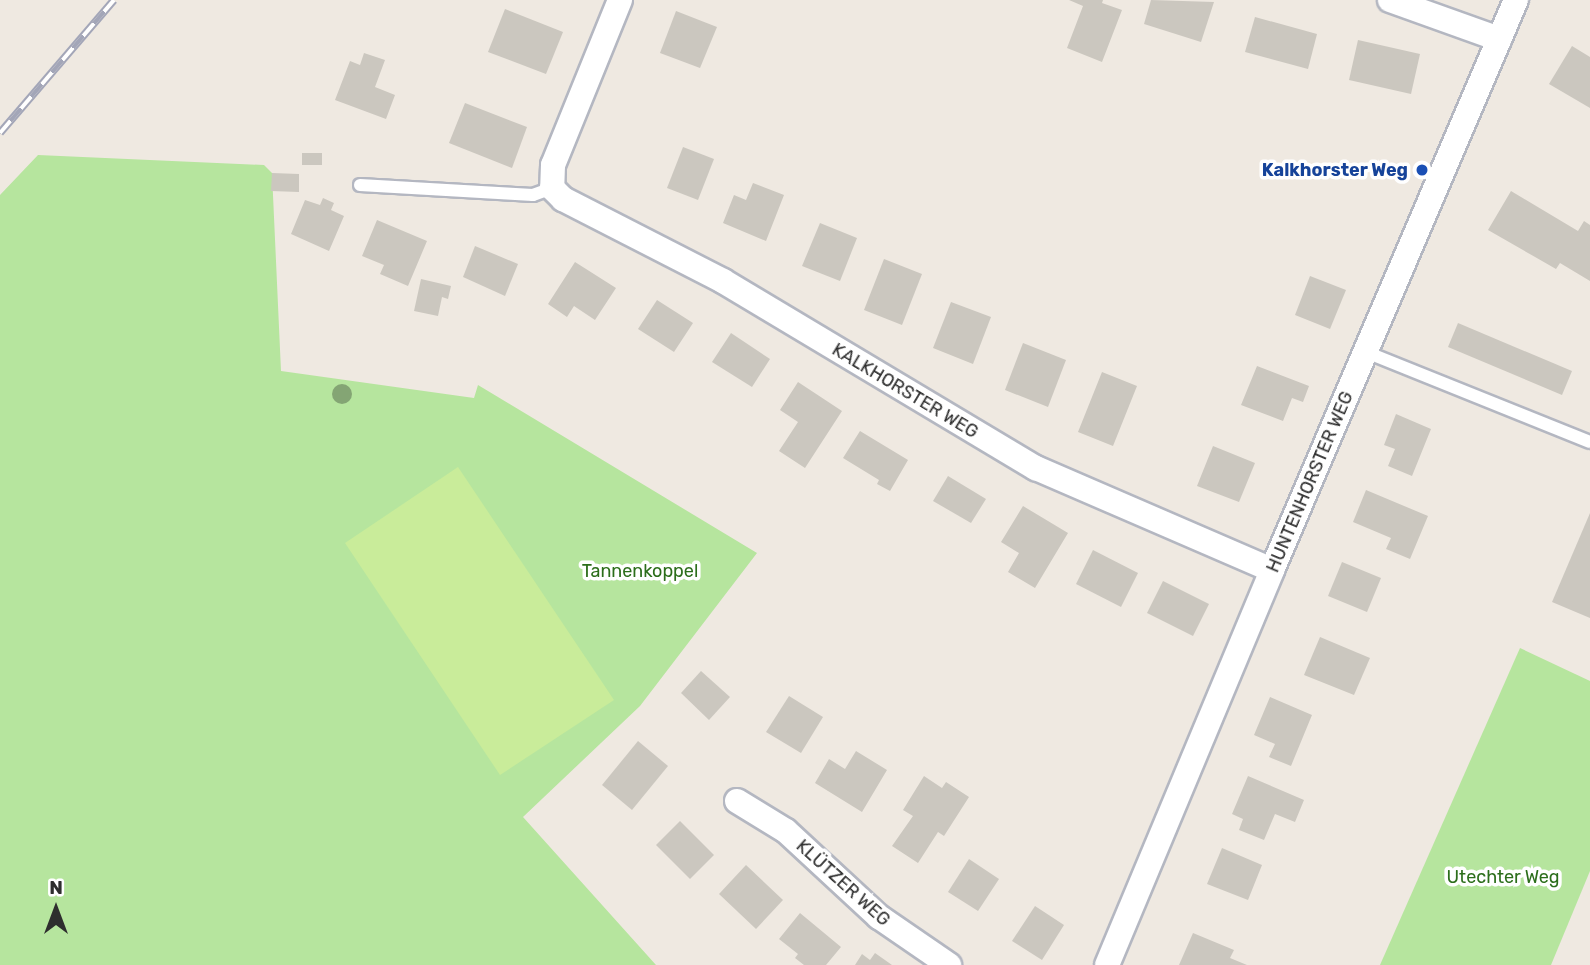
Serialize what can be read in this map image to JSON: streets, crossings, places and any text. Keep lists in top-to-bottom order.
{
  "streets": {
    "street": ["KALKHORSTER WEG", "HUNTENHORSTER WEG", "KLÜTZER WEG"]
  },
  "crossings": [
    ["KALKHORSTER WEG", "HUNTENHORSTER WEG"]
  ],
  "parks": ["Tannenkoppel", "Utechter Weg"],
  "places": ["Kalkhorster Weg"],
  "north": "top"
}
